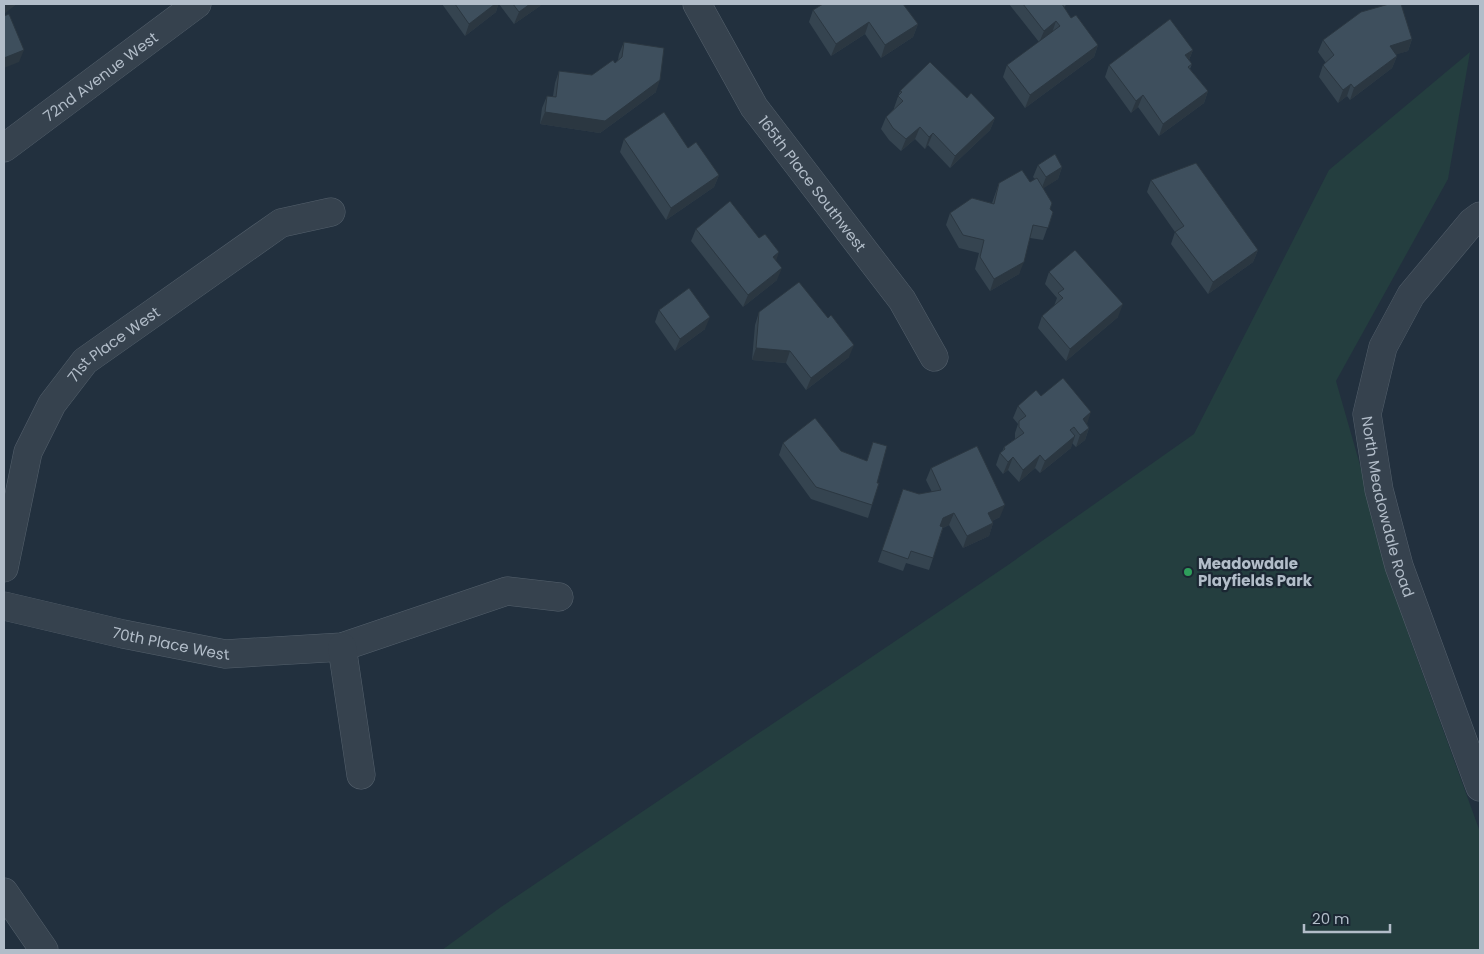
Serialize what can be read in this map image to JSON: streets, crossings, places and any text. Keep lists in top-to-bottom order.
{
  "streets": {
    "street": [
      "72nd Avenue West",
      "165th Place Southwest",
      "71st Place West",
      "North Meadowdale Road",
      "70th Place West"
    ]
  },
  "places": ["Meadowdale Playfields Park"],
  "scale_bar": "20 m"
}
